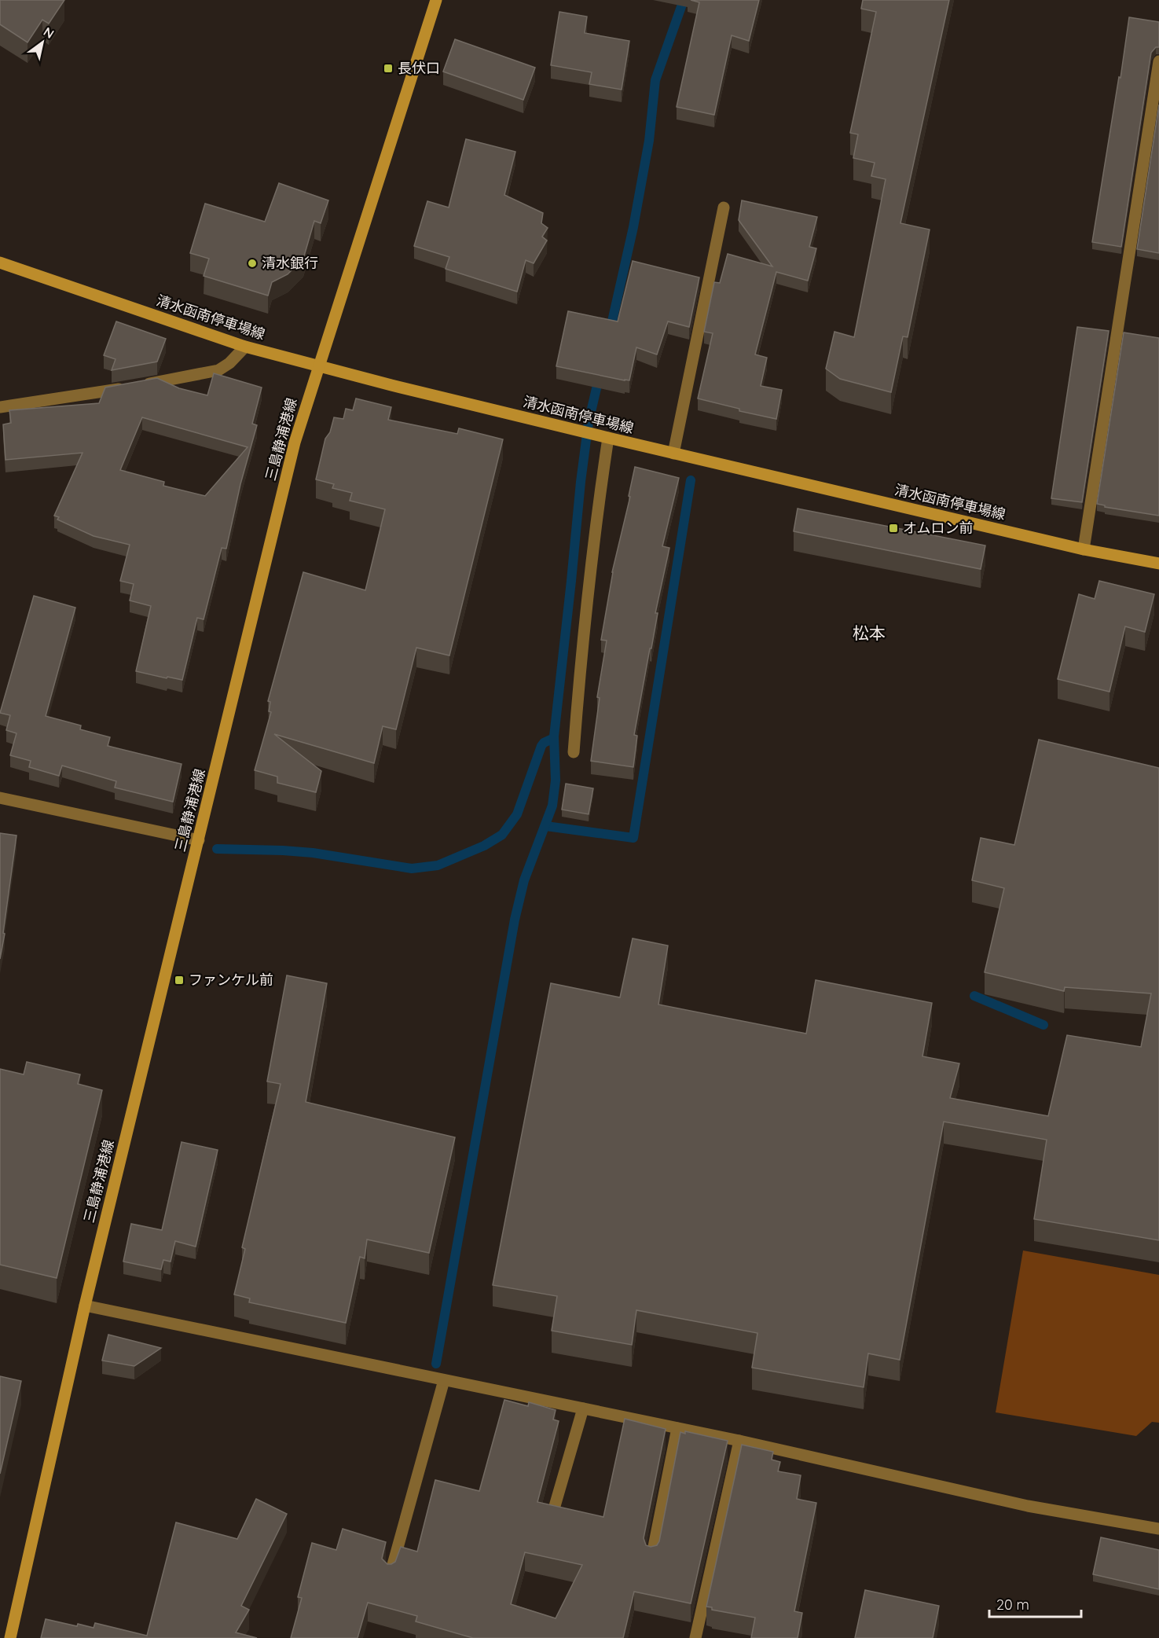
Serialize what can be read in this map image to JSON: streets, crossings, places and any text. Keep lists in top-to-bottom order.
{
  "streets": {
    "main road": ["清水函南停車場線", "三島静浦港線"]
  },
  "crossings": [
    ["清水函南停車場線", "三島静浦港線"]
  ],
  "districts": ["松本"],
  "places": {
    "transit": ["長伏口", "オムロン前", "ファンケル前"],
    "other": ["清水銀行"]
  },
  "scale_bar": "20 m",
  "north": "top right"
}
